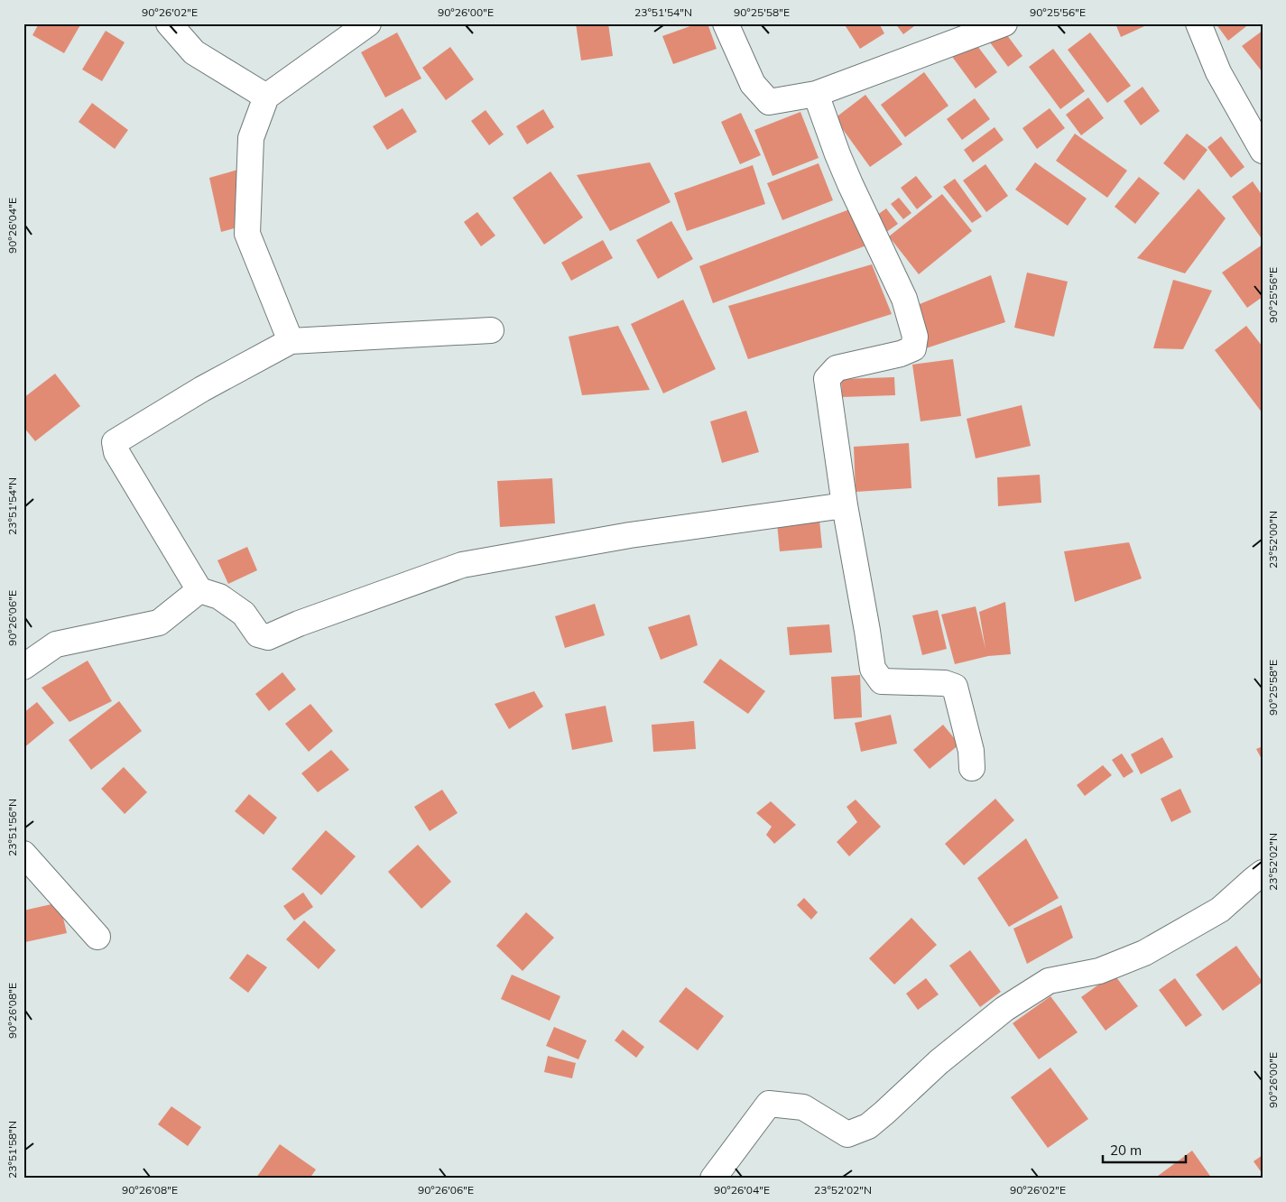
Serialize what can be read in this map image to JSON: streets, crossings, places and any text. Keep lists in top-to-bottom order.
{
  "scale_bar": "20 m",
  "coordinates": [
    "90°26'02\"E",
    "90°26'00\"E",
    "23°51'54\"N",
    "90°25'58\"E",
    "90°25'56\"E",
    "90°26'04\"E",
    "23°52'00\"N",
    "90°26'06\"E",
    "23°51'56\"N",
    "23°52'02\"N",
    "90°26'08\"E",
    "23°51'58\"N"
  ]
}
